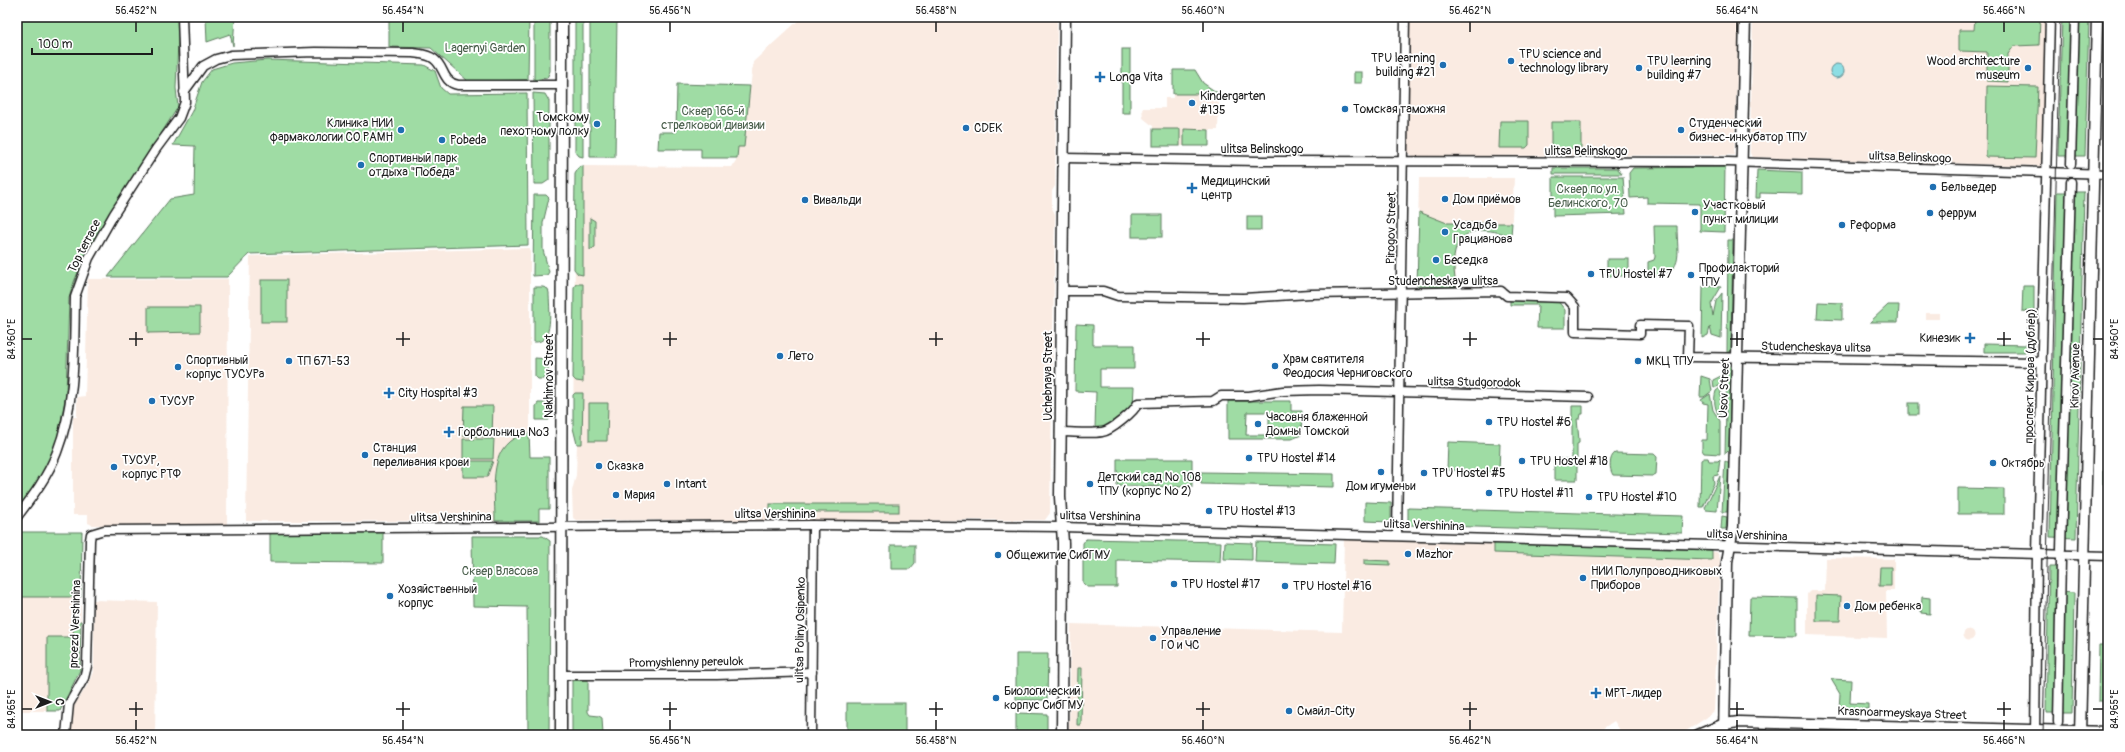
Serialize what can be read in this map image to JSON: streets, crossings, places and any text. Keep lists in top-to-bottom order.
{
  "streets": {
    "main road": [
      "Nakhimov Street",
      "Uchebnaya Street",
      "Kirov Avenue",
      "Usov Street",
      "Krasnoarmeyskaya Street"
    ],
    "street": [
      "ulitsa Belinskogo",
      "Pirogov Street",
      "Top terrace",
      "Studencheskaya ulitsa",
      "проспект Кирова (дублёр)",
      "ulitsa Studgorodok",
      "ulitsa Vershinina",
      "proezd Vershinina",
      "ulitsa Poliny Osipenko",
      "Promyshlenny pereulok"
    ]
  },
  "crossings": [
    ["ulitsa Belinskogo", "Pirogov Street"],
    ["ulitsa Belinskogo", "Uchebnaya Street"],
    ["ulitsa Belinskogo", "проспект Кирова (дублёр)"],
    ["ulitsa Belinskogo", "Kirov Avenue"],
    ["ulitsa Belinskogo", "Usov Street"],
    ["Pirogov Street", "Studencheskaya ulitsa"],
    ["Pirogov Street", "ulitsa Studgorodok"],
    ["Pirogov Street", "ulitsa Vershinina"],
    ["Studencheskaya ulitsa", "Uchebnaya Street"],
    ["Studencheskaya ulitsa", "проспект Кирова (дублёр)"],
    ["Studencheskaya ulitsa", "Usov Street"],
    ["Nakhimov Street", "ulitsa Vershinina"],
    ["Nakhimov Street", "Promyshlenny pereulok"],
    ["Uchebnaya Street", "ulitsa Studgorodok"],
    ["Uchebnaya Street", "ulitsa Vershinina"],
    ["проспект Кирова (дублёр)", "ulitsa Vershinina"],
    ["проспект Кирова (дублёр)", "Krasnoarmeyskaya Street"],
    ["Kirov Avenue", "ulitsa Vershinina"],
    ["Kirov Avenue", "Krasnoarmeyskaya Street"],
    ["Usov Street", "ulitsa Vershinina"],
    ["Usov Street", "Krasnoarmeyskaya Street"],
    ["ulitsa Vershinina", "proezd Vershinina"],
    ["ulitsa Vershinina", "ulitsa Poliny Osipenko"],
    ["ulitsa Poliny Osipenko", "Promyshlenny pereulok"]
  ],
  "parks": [
    "Lagernyi Garden",
    "Сквер 166-й стрелковой дивизии",
    "Сквер по ул. Белинского, 70",
    "Сквер Власова"
  ],
  "places": {
    "other": [
      "TPU science and technology library",
      "TPU learning building #21",
      "TPU learning building #7",
      "Wood architecture museum",
      "Kindergarten #135",
      "Томская таможня",
      "Томскому пехотному полку",
      "CDEK",
      "Клиника НИИ фармакологии СО РАМН",
      "Студенческий бизнес-инкубатор ТПУ",
      "Pobeda",
      "Спортивный парк отдыха \"Победа\"",
      "Бельведер",
      "Дом приёмов",
      "Вивальди",
      "Участковый пункт милиции",
      "феррум",
      "Реформа",
      "Усадьба Грацианова",
      "Беседка",
      "TPU Hostel #7",
      "Профилакторий ТПУ",
      "Лето",
      "ТП 671-53",
      "МКЦ ТПУ",
      "Храм святителя Феодосия Черниговского",
      "Спортивный корпус ТУСУРа",
      "ТУСУР",
      "TPU Hostel #6",
      "Часовня блаженной Домны Томской",
      "Cтанция переливания крови",
      "TPU Hostel #14",
      "TPU Hostel #18",
      "Октябрь",
      "Сказка",
      "ТУСУР, корпус РТФ",
      "Дом игуменьи",
      "TPU Hostel #5",
      "Intant",
      "Детский сад № 108 ТПУ (корпус № 2)",
      "TPU Hostel #11",
      "Мария",
      "TPU Hostel #10",
      "TPU Hostel #13",
      "Mazhor",
      "Общежитие СибГМУ",
      "НИИ Полупроводниковых Приборов",
      "TPU Hostel #17",
      "TPU Hostel #16",
      "Хозяйственный корпус",
      "Дом ребенка",
      "Управление ГО и ЧС",
      "Биологический корпус СибГМУ",
      "Смайл-City"
    ],
    "health": [
      "Longa Vita",
      "Медицинский центр",
      "Кинезик",
      "City Hospital #3",
      "Горбольница №3",
      "МРТ-лидер"
    ]
  },
  "scale_bar": "100 m",
  "north": "right",
  "coordinates": [
    "56.452°N",
    "56.454°N",
    "56.456°N",
    "56.458°N",
    "56.460°N",
    "56.462°N",
    "56.464°N",
    "56.466°N",
    "84.960°E",
    "84.965°E"
  ]
}
